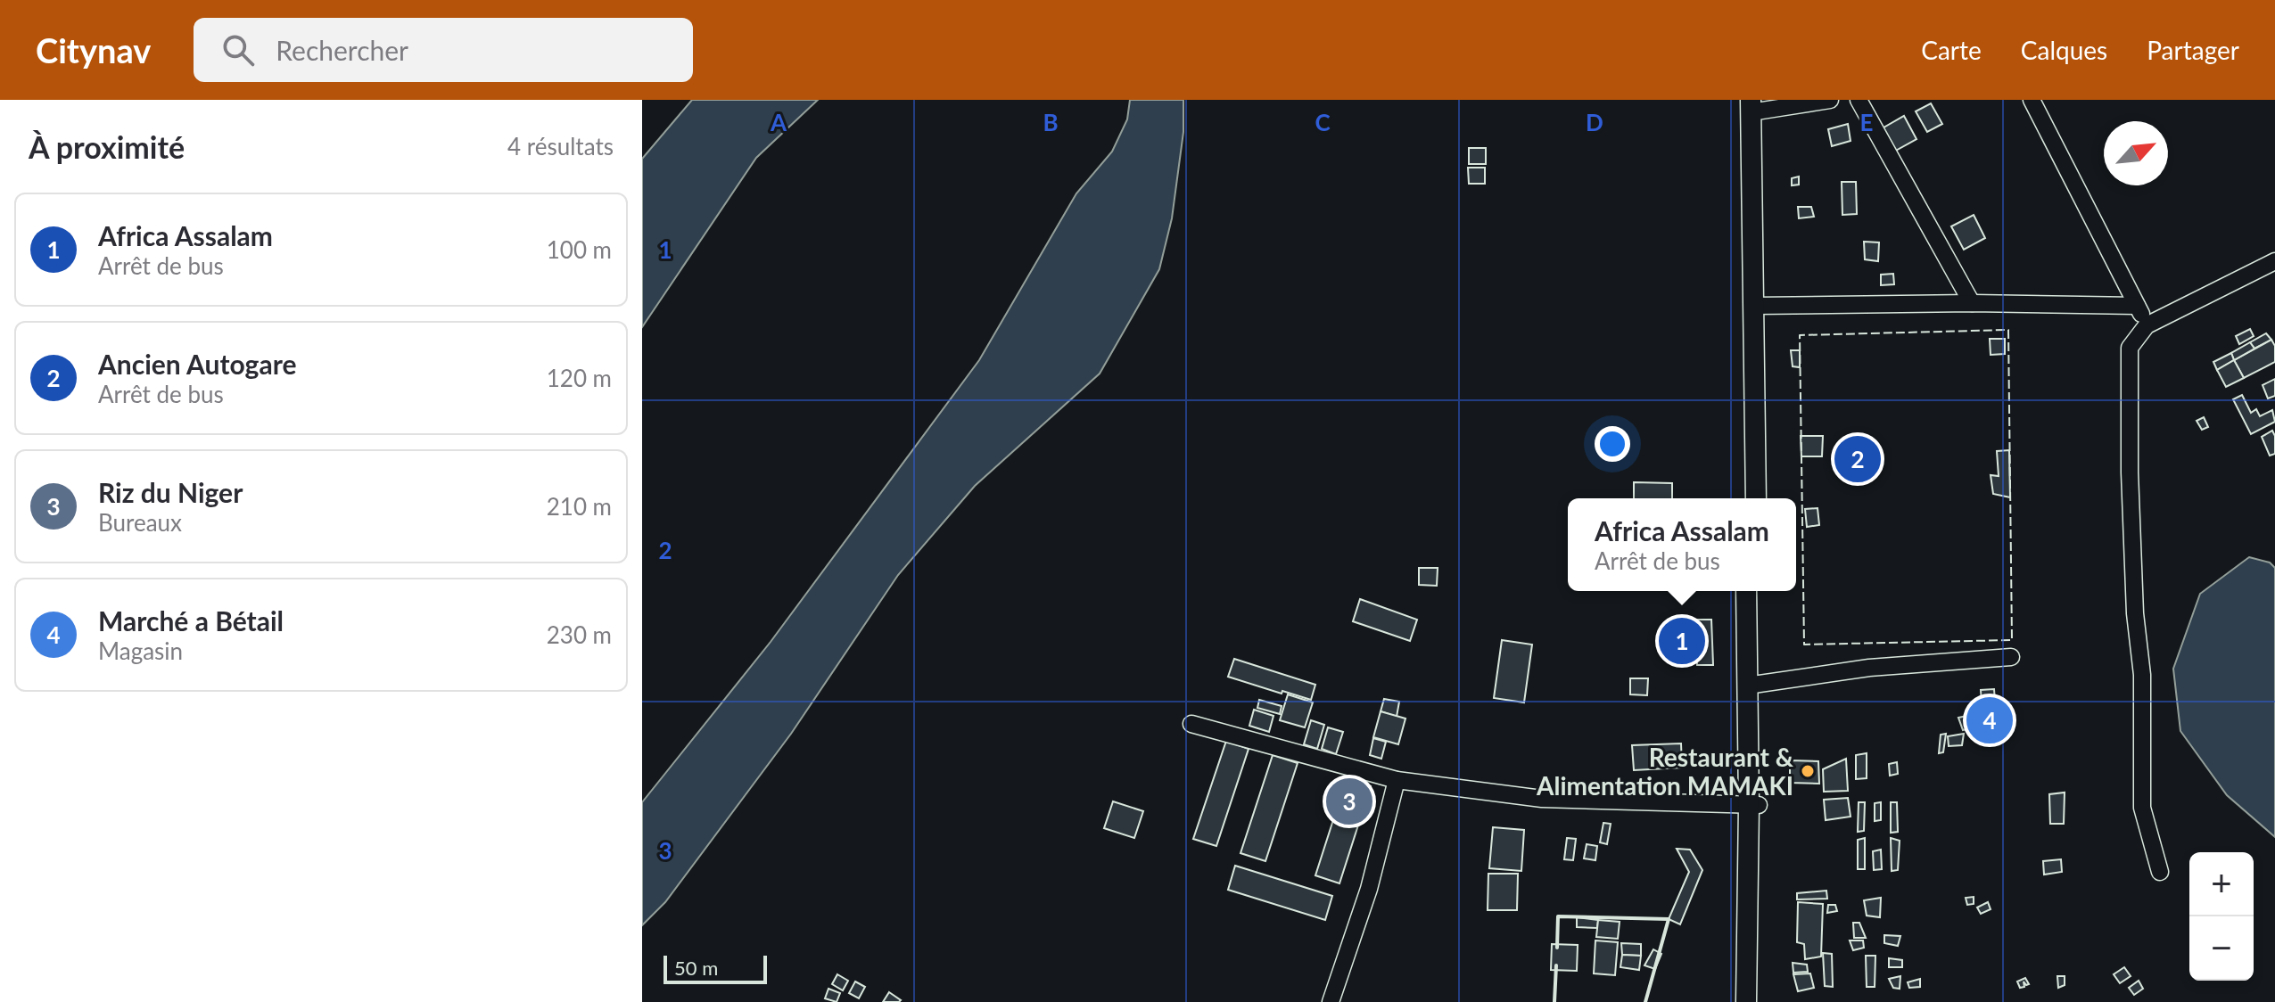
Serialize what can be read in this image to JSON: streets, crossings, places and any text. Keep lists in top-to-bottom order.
{
  "places": ["Restaurant & Alimentation MAMAKI"],
  "scale_bar": "50 m",
  "north": "top right",
  "page": {
    "header": "Citynav",
    "search": "Rechercher",
    "nav": ["Carte", "Calques", "Partager"],
    "heading": ["À proximité", "4 résultats"],
    "list": [
      {
        "mark": "1",
        "name": "Africa Assalam",
        "note": "Arrêt de bus",
        "value": "100 m"
      },
      {
        "mark": "2",
        "name": "Ancien Autogare",
        "note": "Arrêt de bus",
        "value": "120 m"
      },
      {
        "mark": "3",
        "name": "Riz du Niger",
        "note": "Bureaux",
        "value": "210 m"
      },
      {
        "mark": "4",
        "name": "Marché a Bétail",
        "note": "Magasin",
        "value": "230 m"
      }
    ],
    "pins": [
      "2",
      "1",
      "4",
      "3"
    ],
    "popup": ["Africa Assalam", "Arrêt de bus"],
    "map_buttons": ["+", "−"],
    "scale": "50 m"
  },
  "grid": {
    "columns": [
      "A",
      "B",
      "C",
      "D",
      "E"
    ],
    "rows": ["1", "2", "3"]
  }
}
